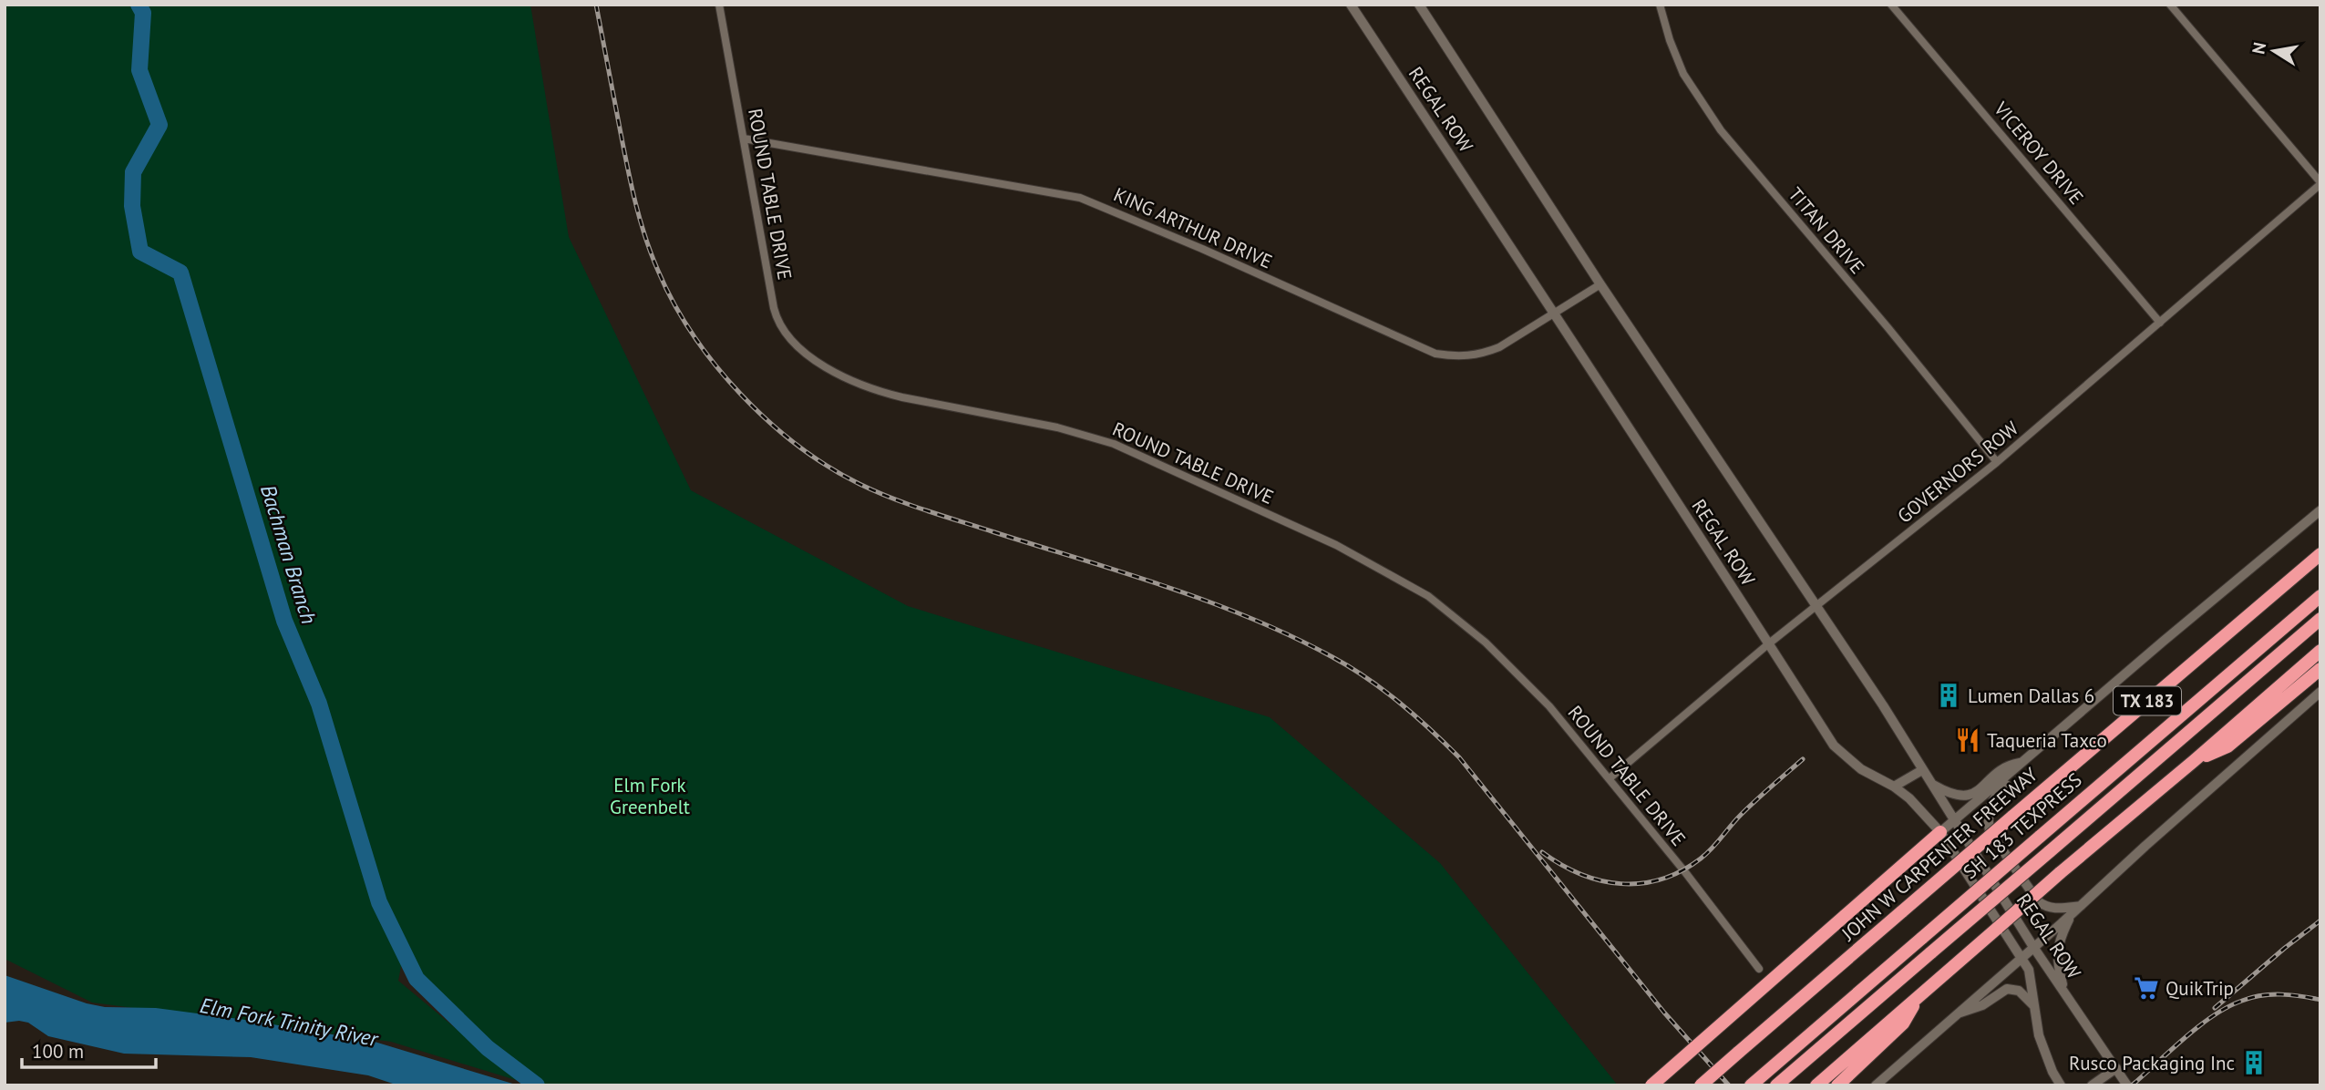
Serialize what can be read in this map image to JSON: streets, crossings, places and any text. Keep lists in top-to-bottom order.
{
  "streets": {
    "highway": ["TX 183", "SH 183 TEXPRESS", "JOHN W CARPENTER FREEWAY"],
    "main road": ["REGAL ROW"],
    "street": [
      "VICEROY DRIVE",
      "ROUND TABLE DRIVE",
      "KING ARTHUR DRIVE",
      "TITAN DRIVE",
      "GOVERNORS ROW"
    ]
  },
  "crossings": [
    ["REGAL ROW", "KING ARTHUR DRIVE"],
    ["REGAL ROW", "GOVERNORS ROW"],
    ["REGAL ROW", "JOHN W CARPENTER FREEWAY"],
    ["VICEROY DRIVE", "GOVERNORS ROW"],
    ["ROUND TABLE DRIVE", "KING ARTHUR DRIVE"],
    ["ROUND TABLE DRIVE", "GOVERNORS ROW"],
    ["TITAN DRIVE", "GOVERNORS ROW"]
  ],
  "water": ["Bachman Branch", "Elm Fork Trinity River"],
  "parks": ["Elm Fork Greenbelt"],
  "places": {
    "building": ["Lumen Dallas 6", "Rusco Packaging Inc"],
    "restaurant": ["Taqueria Taxco"],
    "supermarket": ["QuikTrip"]
  },
  "scale_bar": "100 m",
  "north": "left"
}
